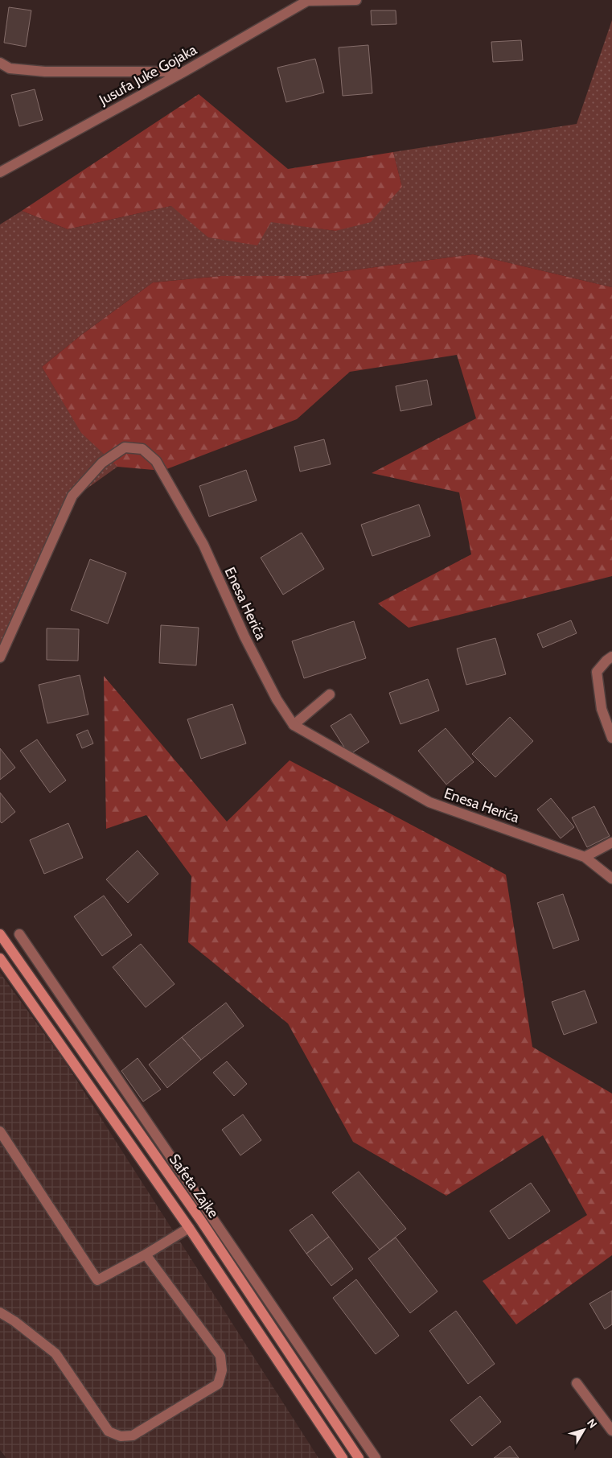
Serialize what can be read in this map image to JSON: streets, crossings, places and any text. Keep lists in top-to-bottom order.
{
  "streets": {
    "main road": ["Safeta Zajke"],
    "street": ["Jusufa Juke Gojaka", "Enesa Herića"]
  },
  "north": "top right"
}
